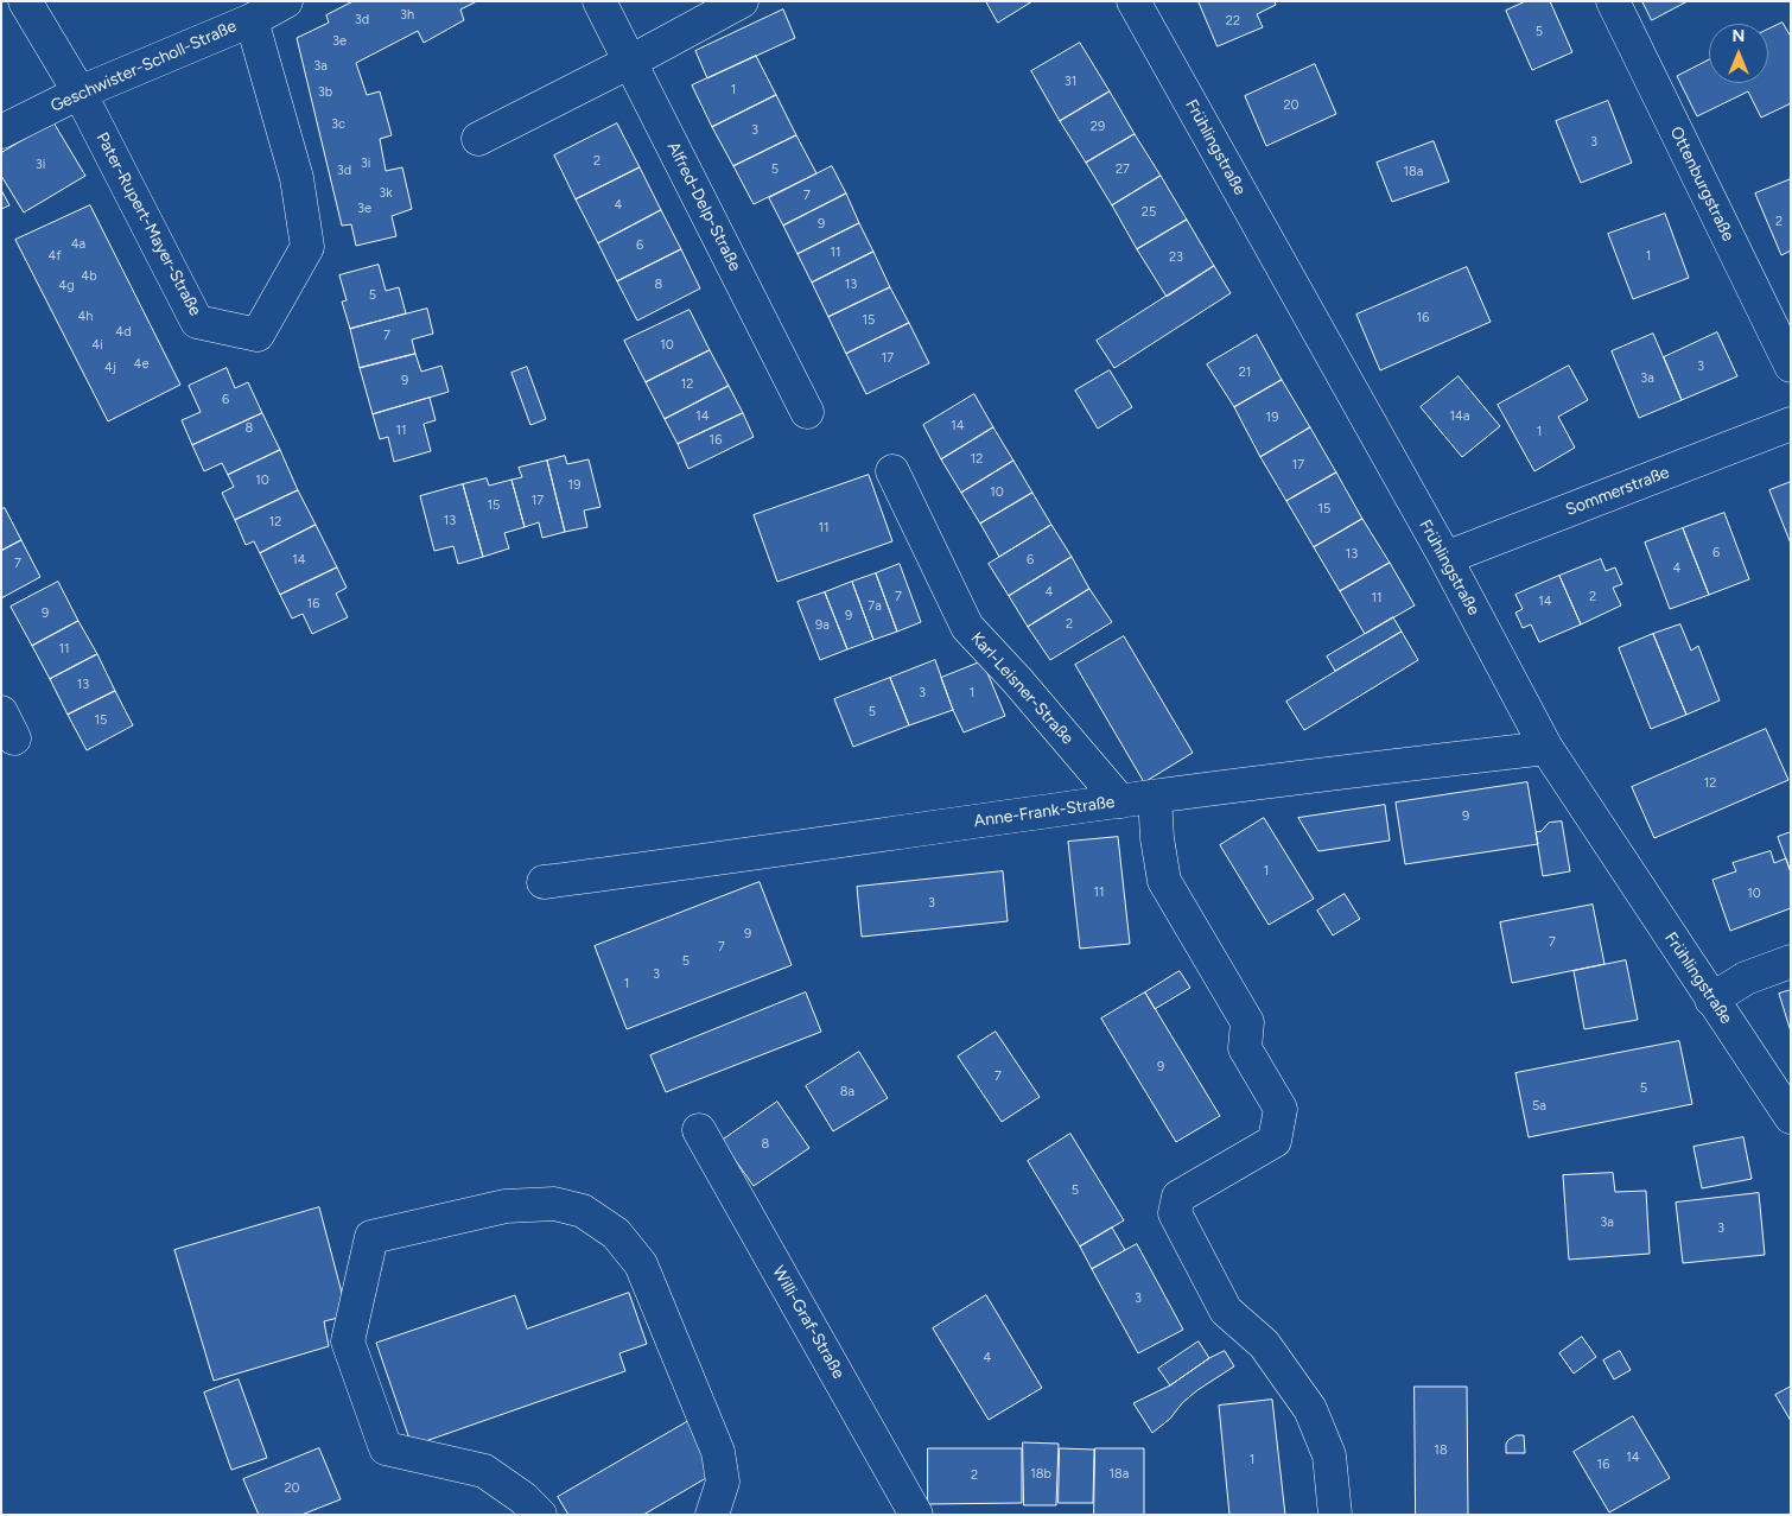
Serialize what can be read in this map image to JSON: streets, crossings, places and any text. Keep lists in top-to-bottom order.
{
  "streets": {
    "street": [
      "Geschwister-Scholl-Straße",
      "Frühlingstraße",
      "Ottenburgstraße",
      "Alfred-Delp-Straße",
      "Pater-Rupert-Mayer-Straße",
      "Sommerstraße",
      "Karl-Leisner-Straße",
      "Anne-Frank-Straße",
      "Willi-Graf-Straße"
    ]
  },
  "crossings": [
    ["Geschwister-Scholl-Straße", "Pater-Rupert-Mayer-Straße"],
    ["Frühlingstraße", "Sommerstraße"],
    ["Frühlingstraße", "Anne-Frank-Straße"],
    ["Karl-Leisner-Straße", "Anne-Frank-Straße"]
  ],
  "house_numbers": [
    "3h",
    "3d",
    "22",
    "5",
    "3e",
    "3a",
    "31",
    "1",
    "3b",
    "20",
    "3c",
    "29",
    "3",
    "3",
    "2",
    "3i",
    "3i",
    "5",
    "27",
    "3d",
    "18a",
    "3k",
    "7",
    "4",
    "3e",
    "25",
    "2",
    "9",
    "4a",
    "6",
    "11",
    "4f",
    "1",
    "23",
    "4b",
    "8",
    "13",
    "4g",
    "5",
    "4h",
    "16",
    "15",
    "4d",
    "7",
    "4i",
    "10",
    "17",
    "4e",
    "3",
    "4j",
    "21",
    "3a",
    "9",
    "12",
    "6",
    "14",
    "14a",
    "19",
    "14",
    "8",
    "11",
    "1",
    "16",
    "12",
    "17",
    "10",
    "19",
    "10",
    "17",
    "15",
    "15",
    "13",
    "12",
    "11",
    "6",
    "13",
    "14",
    "6",
    "7",
    "4",
    "4",
    "7",
    "2",
    "11",
    "14",
    "16",
    "7a",
    "9",
    "9",
    "2",
    "9a",
    "11",
    "13",
    "3",
    "1",
    "5",
    "15",
    "12",
    "9",
    "1",
    "11",
    "10",
    "3",
    "9",
    "7",
    "7",
    "5",
    "3",
    "1",
    "9",
    "7",
    "5",
    "8a",
    "5a",
    "8",
    "5",
    "3a",
    "3",
    "3",
    "4",
    "18",
    "14",
    "1",
    "16",
    "18b",
    "18a",
    "2",
    "20"
  ],
  "north": "top"
}
